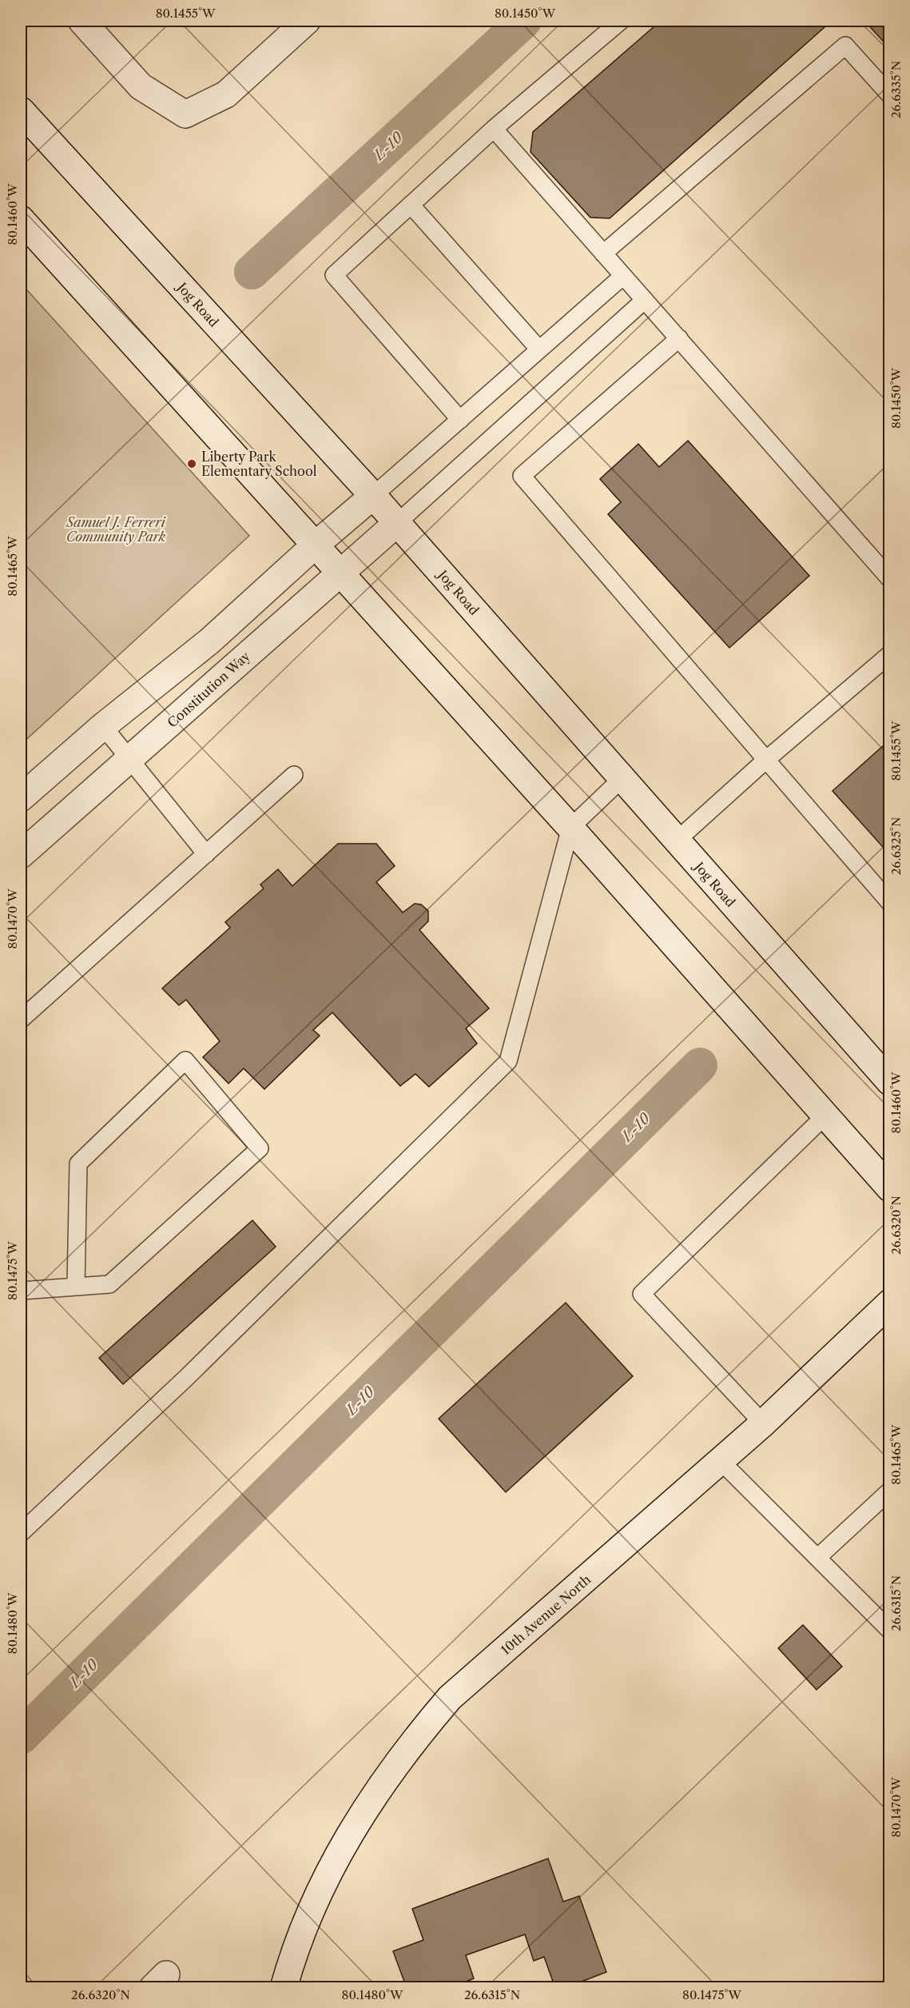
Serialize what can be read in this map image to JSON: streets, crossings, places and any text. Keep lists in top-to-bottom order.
{
  "streets": {
    "main road": ["Jog Road", "Constitution Way", "10th Avenue North"]
  },
  "crossings": [
    ["Jog Road", "Constitution Way"]
  ],
  "water": ["L-10"],
  "parks": ["Samuel J. Ferreri Community Park"],
  "places": ["Liberty Park Elementary School"],
  "coordinates": [
    "80.1455°W",
    "80.1450°W",
    "26.6335°N",
    "80.1460°W",
    "80.1465°W",
    "26.6325°N",
    "80.1470°W",
    "26.6320°N",
    "80.1475°W",
    "26.6315°N",
    "80.1480°W"
  ]
}
